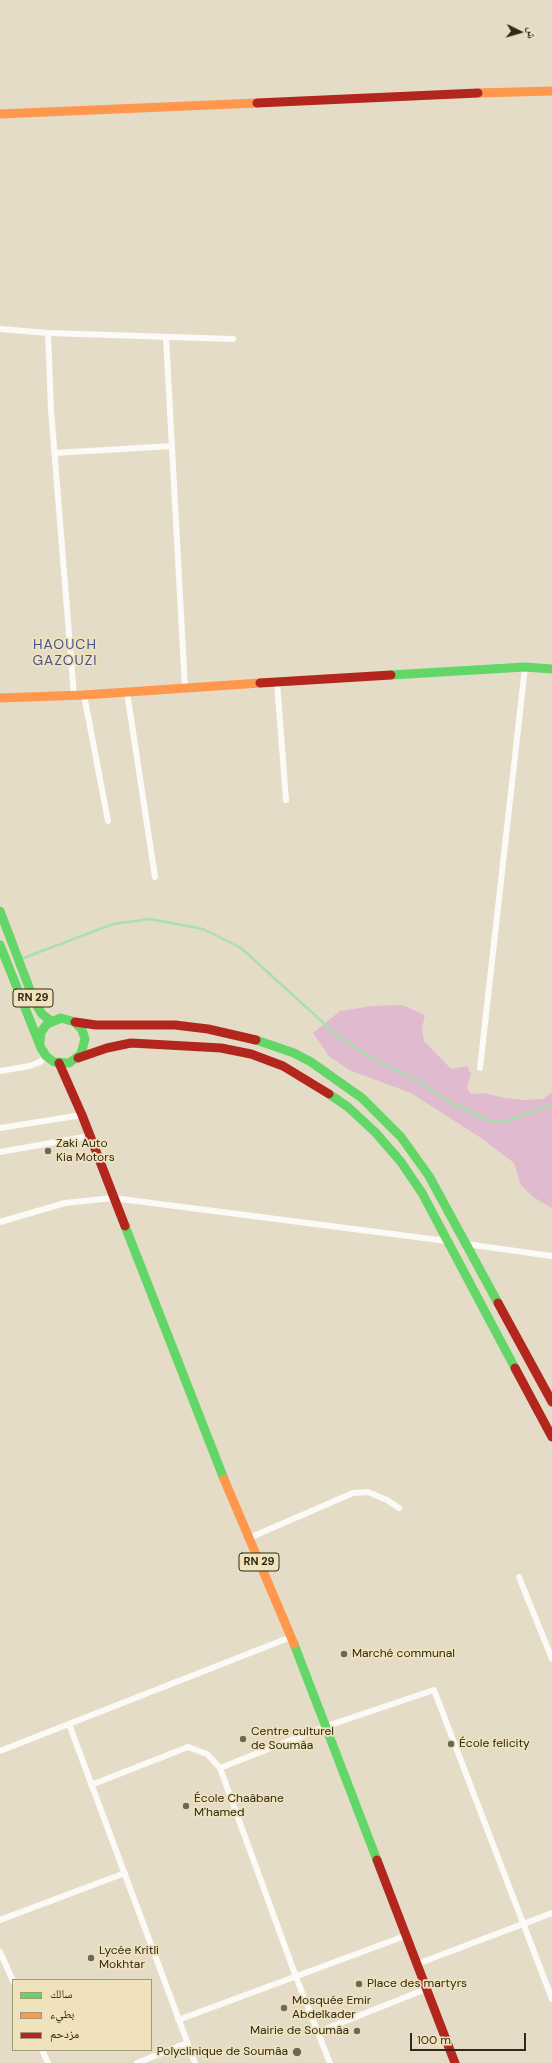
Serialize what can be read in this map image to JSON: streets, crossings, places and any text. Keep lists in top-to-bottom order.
{
  "streets": {
    "main road": ["RN 29"]
  },
  "districts": ["HAOUCH GAZOUZI"],
  "places": [
    "Zaki Auto Kia Motors",
    "Marché communal",
    "Centre culturel de Soumâa",
    "École felicity",
    "École Chaâbane M'hamed",
    "Lycée Kritli Mokhtar",
    "Place des martyrs",
    "Mosquée Emir Abdelkader",
    "Mairie de Soumâa",
    "Polyclinique de Soumâa"
  ],
  "legend": ["سالك", "بطيء", "مزدحم"],
  "scale_bar": "100 m",
  "north": "right"
}
